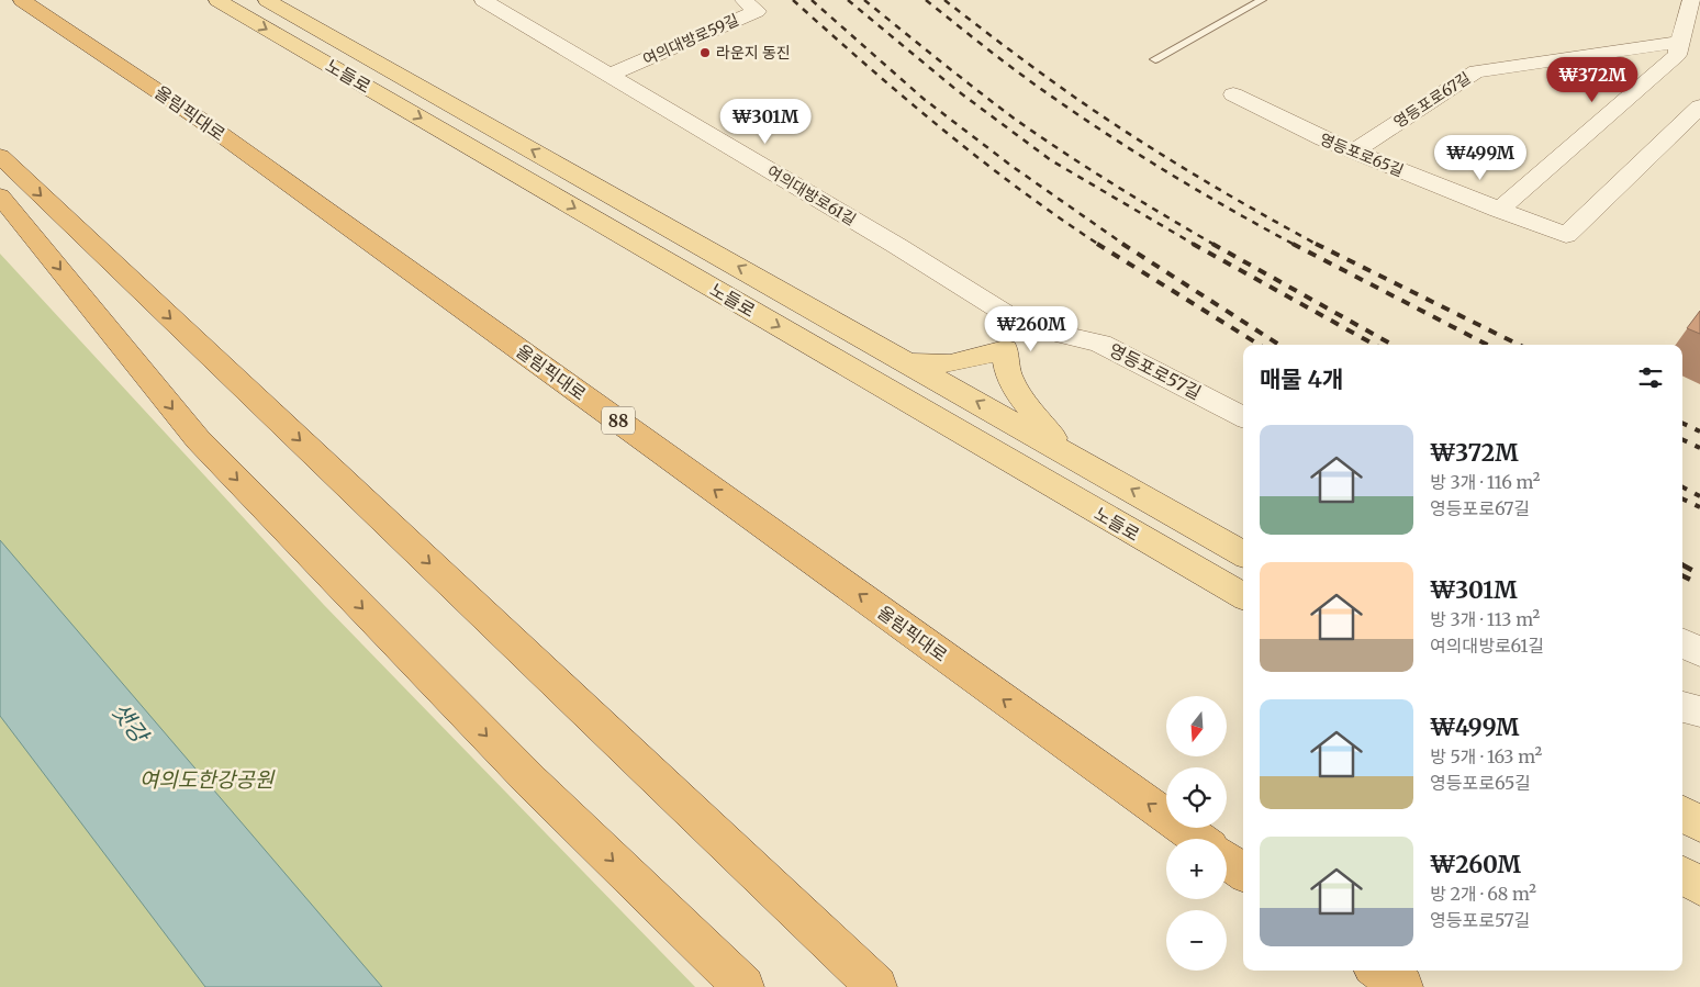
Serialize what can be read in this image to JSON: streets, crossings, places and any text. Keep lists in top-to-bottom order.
{
  "streets": {
    "highway": ["올림픽대로", "88"],
    "main road": ["노들로"],
    "street": [
      "여의대방로59길",
      "영등포로67길",
      "영등포로65길",
      "여의대방로61길",
      "영등포로57길"
    ]
  },
  "crossings": [
    ["여의대방로59길", "여의대방로61길"],
    ["영등포로67길", "영등포로65길"],
    ["여의대방로61길", "영등포로57길"]
  ],
  "water": ["샛강"],
  "parks": ["여의도한강공원"],
  "places": ["라운지 동진"],
  "north": "bottom",
  "page": {
    "price": [
      "₩372M",
      "₩301M",
      "₩499M",
      "₩260M"
    ],
    "heading": "매물 4개",
    "list": [
      {
        "name": "₩372M",
        "note": "방 3개 · 116 m² · 영등포로67길"
      },
      {
        "name": "₩301M",
        "note": "방 3개 · 113 m² · 여의대방로61길"
      },
      {
        "name": "₩499M",
        "note": "방 5개 · 163 m² · 영등포로65길"
      },
      {
        "name": "₩260M",
        "note": "방 2개 · 68 m² · 영등포로57길"
      }
    ],
    "map_buttons": ["+", "−"]
  }
}
